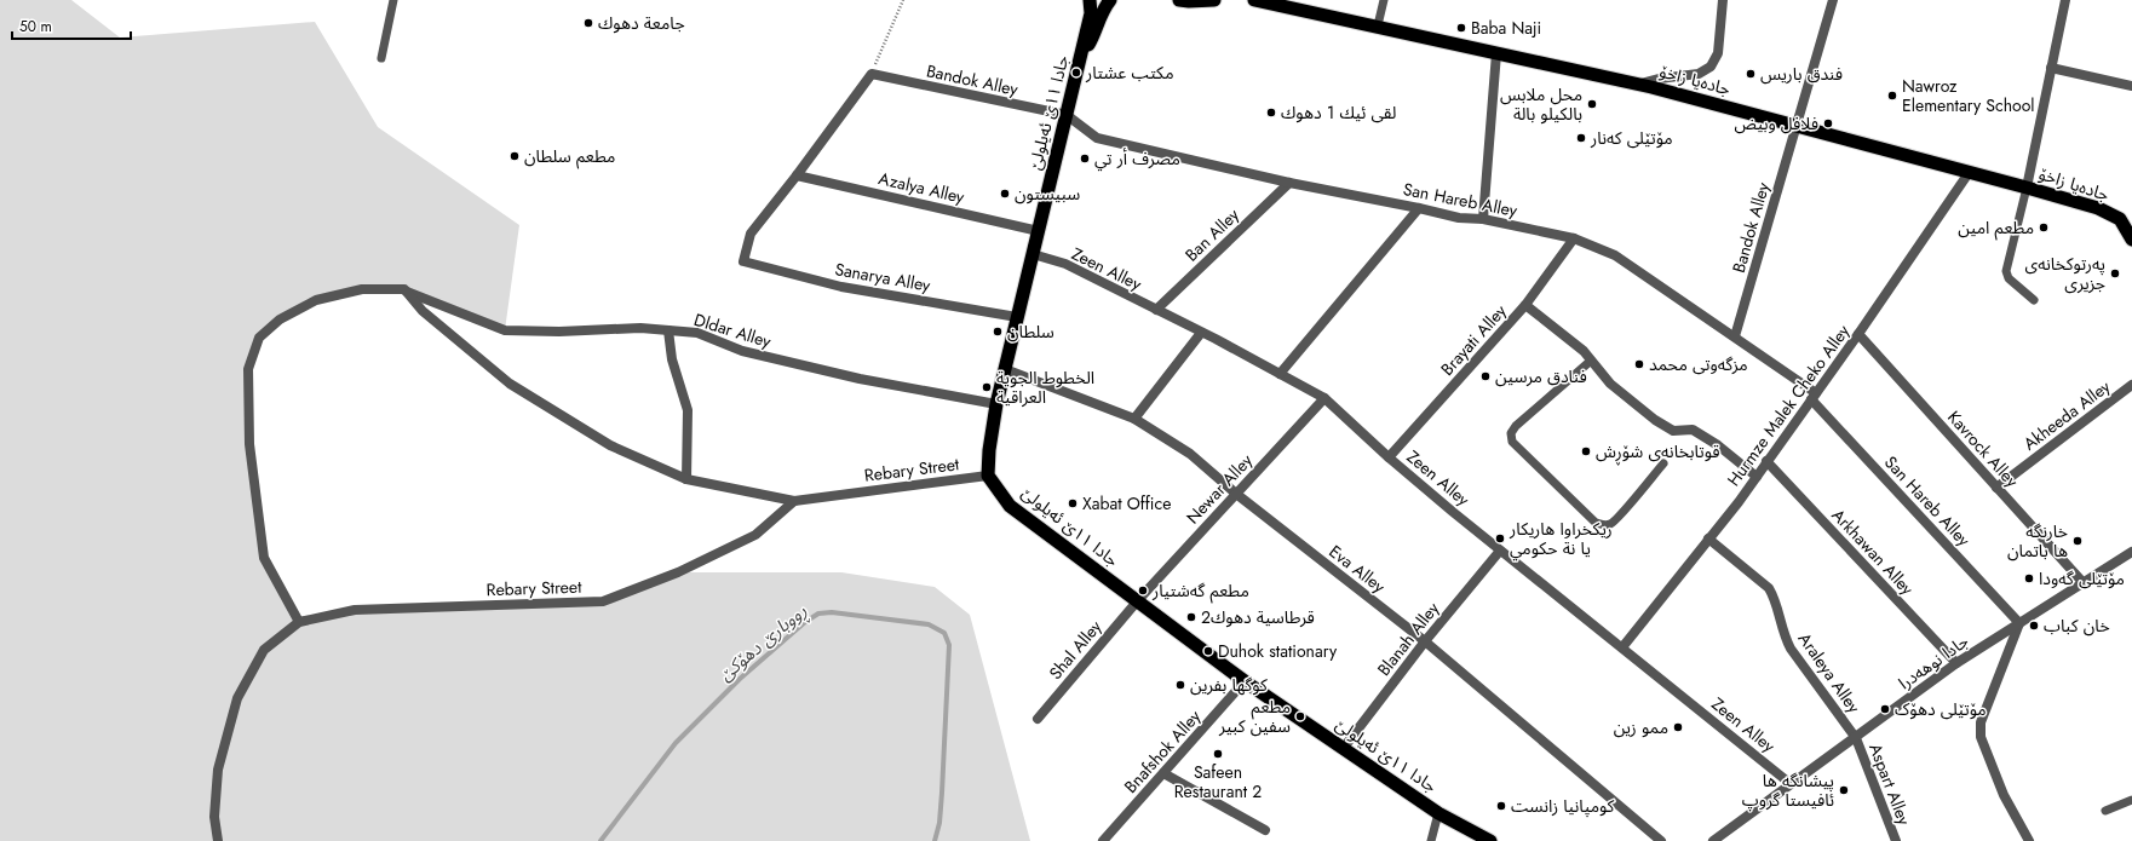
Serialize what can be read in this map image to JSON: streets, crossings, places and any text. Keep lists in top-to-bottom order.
{
  "streets": {
    "highway": ["جادەیا زاخۆ", "جادا ١١ێ ئه‌یلولێ"],
    "street": [
      "Bandok Alley",
      "Azalya Alley",
      "San Hareb Alley",
      "Ban Alley",
      "Zeen Alley",
      "Sanarya Alley",
      "Dldar Alley",
      "Brayati Alley",
      "Hurmze Malek Cheko Alley",
      "Akheeda Alley",
      "Kavrock Alley",
      "Rebary Street",
      "Newar Alley",
      "Arkhawan Alley",
      "Eva Alley",
      "Blanah Alley",
      "Shal Alley",
      "جادا نوهەدرا",
      "Araleya Alley",
      "Bnafshok Alley",
      "Aspart Alley"
    ]
  },
  "crossings": [
    ["Bandok Alley", "جادەیا زاخۆ"],
    ["Bandok Alley", "جادا ١١ێ ئه‌یلولێ"],
    ["Bandok Alley", "San Hareb Alley"],
    ["جادەیا زاخۆ", "Hurmze Malek Cheko Alley"],
    ["جادا ١١ێ ئه‌یلولێ", "Azalya Alley"],
    ["جادا ١١ێ ئه‌یلولێ", "San Hareb Alley"],
    ["جادا ١١ێ ئه‌یلولێ", "Zeen Alley"],
    ["جادا ١١ێ ئه‌یلولێ", "Sanarya Alley"],
    ["جادا ١١ێ ئه‌یلولێ", "Dldar Alley"],
    ["جادا ١١ێ ئه‌یلولێ", "Rebary Street"],
    ["جادا ١١ێ ئه‌یلولێ", "Newar Alley"],
    ["جادا ١١ێ ئه‌یلولێ", "Eva Alley"],
    ["جادا ١١ێ ئه‌یلولێ", "Blanah Alley"],
    ["جادا ١١ێ ئه‌یلولێ", "Shal Alley"],
    ["جادا ١١ێ ئه‌یلولێ", "Bnafshok Alley"],
    ["Azalya Alley", "Sanarya Alley"],
    ["San Hareb Alley", "Ban Alley"],
    ["San Hareb Alley", "Brayati Alley"],
    ["San Hareb Alley", "Hurmze Malek Cheko Alley"],
    ["San Hareb Alley", "جادا نوهەدرا"],
    ["Ban Alley", "Zeen Alley"],
    ["Zeen Alley", "Brayati Alley"],
    ["Zeen Alley", "Hurmze Malek Cheko Alley"],
    ["Zeen Alley", "Newar Alley"],
    ["Zeen Alley", "Blanah Alley"],
    ["Zeen Alley", "جادا نوهەدرا"],
    ["Hurmze Malek Cheko Alley", "Kavrock Alley"],
    ["Hurmze Malek Cheko Alley", "Arkhawan Alley"],
    ["Hurmze Malek Cheko Alley", "Araleya Alley"],
    ["Akheeda Alley", "Kavrock Alley"],
    ["Kavrock Alley", "جادا نوهەدرا"],
    ["Newar Alley", "Eva Alley"],
    ["Newar Alley", "Shal Alley"],
    ["Arkhawan Alley", "جادا نوهەدرا"],
    ["Eva Alley", "Blanah Alley"],
    ["جادا نوهەدرا", "Araleya Alley"],
    ["جادا نوهەدرا", "Aspart Alley"],
    ["Araleya Alley", "Aspart Alley"]
  ],
  "water": ["ڕووبارێ دهۆكێ"],
  "places": [
    "جامعة دهوك",
    "Baba Naji",
    "مكتب عشتار",
    "فندق باريس",
    "Nawroz Elementary School",
    "محل ملابس بالكيلو بالة",
    "لقى ئيك 1 دهوك",
    "فلافل وبيض",
    "مۆتێلی کەنار",
    "مطعم سلطان",
    "مصرف أر تي",
    "سبيستون",
    "مطعم امين",
    "پەرتوکخانەی جزیری",
    "سلطان",
    "مزگەوتی محمد",
    "فنادق مرسين",
    "الخطوط الجوية العراقية",
    "قوتابخانەی شۆڕش",
    "Xabat Office",
    "ريكخراوا هاريكار يا نة حكومي",
    "خارنگه ها باتمان",
    "مۆتێلی گەودا",
    "مطعم گەشتیار",
    "قرطاسية دهوك2",
    "خان كباب",
    "Duhok stationary",
    "كوگها بفرين",
    "مۆتێلی دهۆک",
    "مطعم سفين كبير",
    "ممو زين",
    "Safeen Restaurant 2",
    "پيشانگه ها ئافيستا گروپ",
    "كومپانيا زانست"
  ],
  "scale_bar": "50 m"
}
